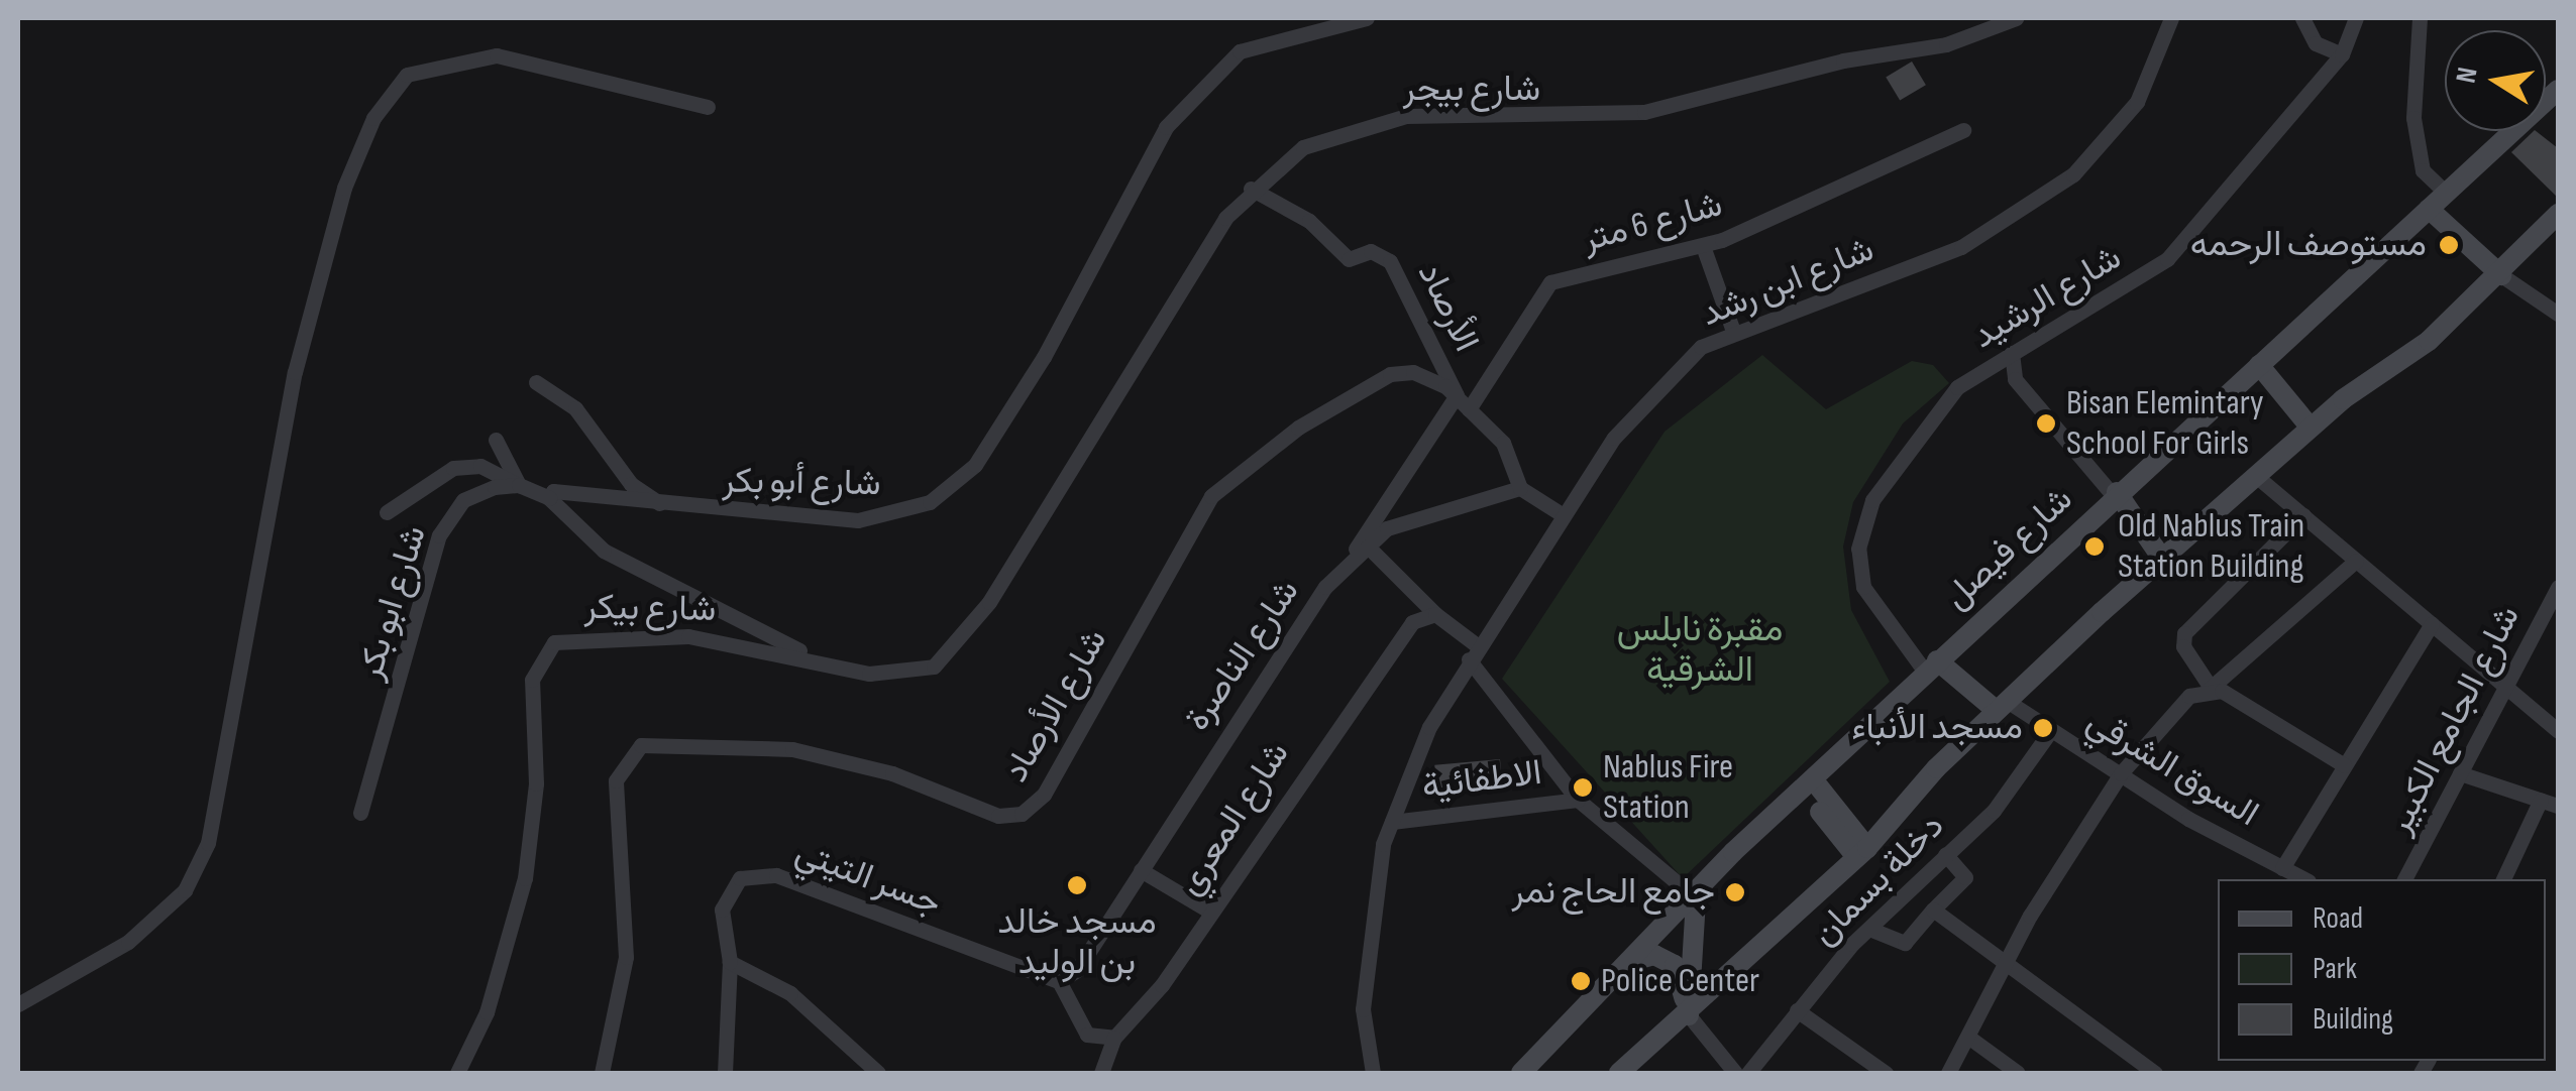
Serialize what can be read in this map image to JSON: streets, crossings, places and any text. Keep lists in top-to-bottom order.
{
  "streets": {
    "main road": ["شارع فيصل"],
    "street": [
      "شارع بيجر",
      "شارع 6 متر",
      "شارع ابن رشد",
      "شارع الرشيد",
      "الأرصاد",
      "شارع أبو بكر",
      "شارع ابو بكر",
      "شارع بيكر",
      "شارع الناصرة",
      "شارع الأرصاد",
      "شارع الجامع الكبير",
      "السوق الشرقي",
      "الاطفائية",
      "شارع المعري",
      "جسر التيتي",
      "دخلة بسمان"
    ]
  },
  "crossings": [
    ["شارع بيجر", "الأرصاد"],
    ["شارع بيجر", "شارع بيكر"],
    ["شارع 6 متر", "شارع الأرصاد"],
    ["شارع ابن رشد", "الاطفائية"],
    ["شارع الرشيد", "شارع فيصل"],
    ["الأرصاد", "شارع الناصرة"],
    ["الأرصاد", "شارع الأرصاد"],
    ["شارع الناصرة", "شارع الأرصاد"],
    ["شارع الناصرة", "جسر التيتي"],
    ["السوق الشرقي", "دخلة بسمان"]
  ],
  "parks": ["مقبرة نابلس الشرقية"],
  "places": [
    "مستوصف الرحمه",
    "Bisan Elemintary School For Girls",
    "Old Nablus Train Station Building",
    "مسجد الأنباء",
    "Nablus Fire Station",
    "مسجد خالد بن الوليد",
    "جامع الحاج نمر",
    "Police Center"
  ],
  "legend": ["Road", "Park", "Building"],
  "north": "left"
}
